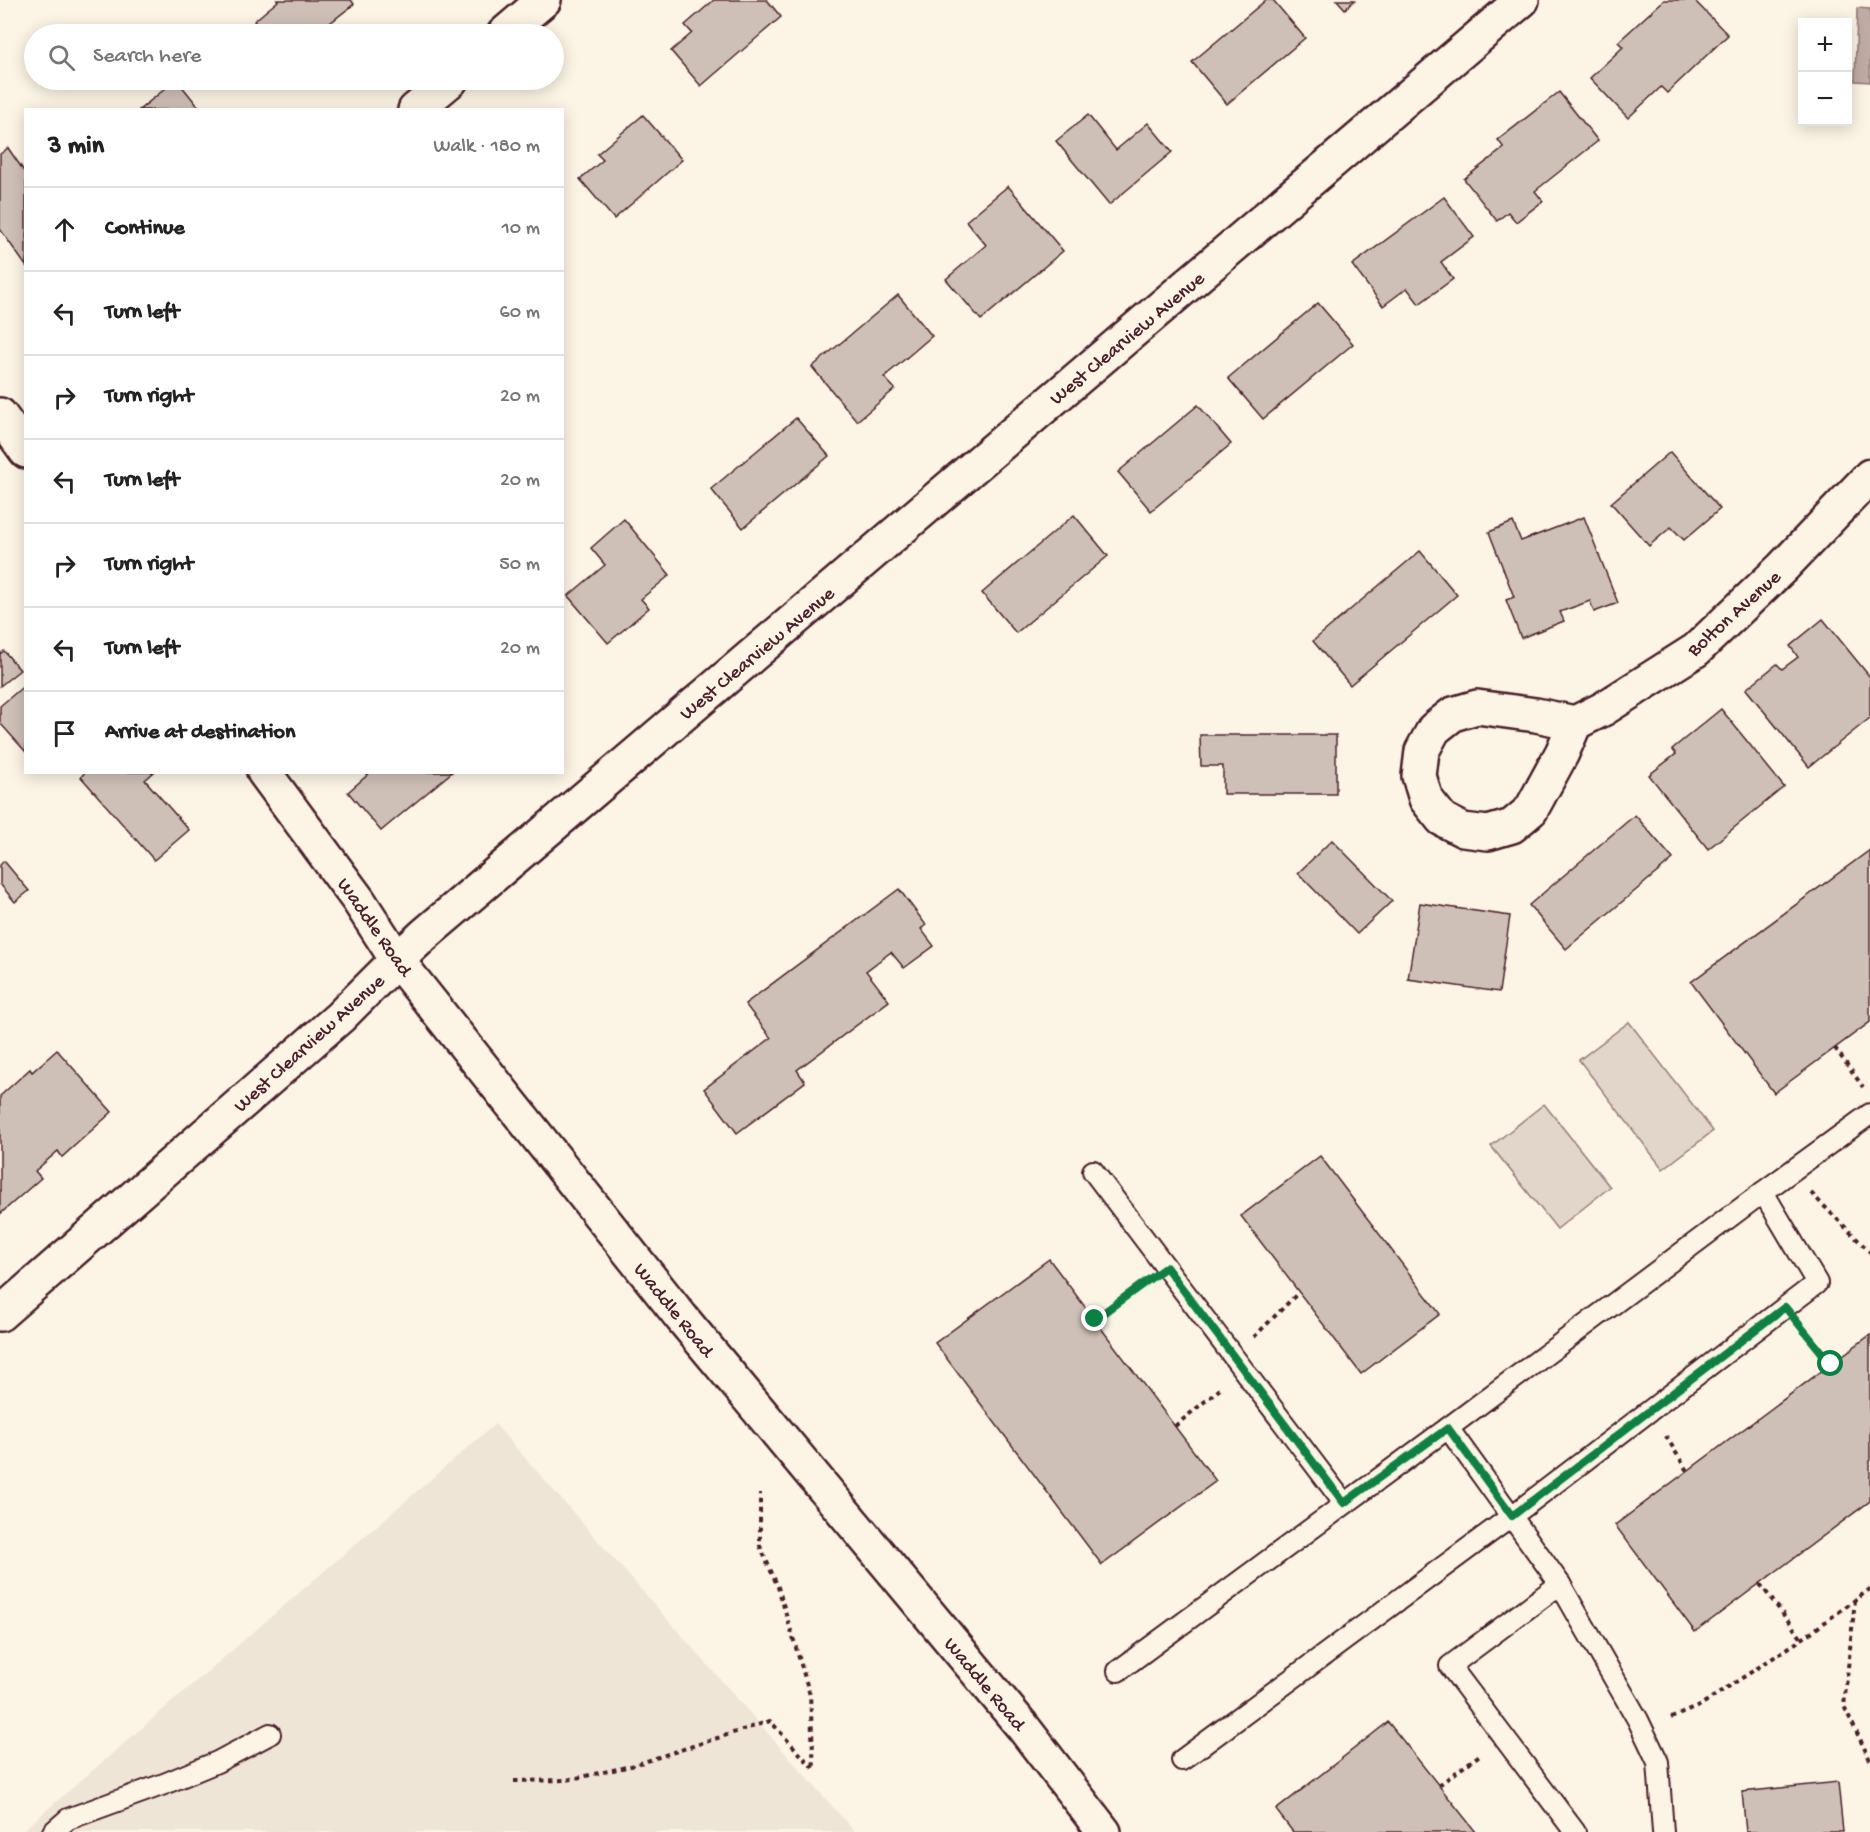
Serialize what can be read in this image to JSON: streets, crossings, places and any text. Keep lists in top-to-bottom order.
{
  "streets": {
    "street": ["West Clearview Avenue", "Bolton Avenue", "Waddle Road"]
  },
  "crossings": [
    ["West Clearview Avenue", "Waddle Road"]
  ],
  "page": {
    "map_buttons": ["+", "−"],
    "search": "Search here",
    "heading": ["3 min", "Walk · 180 m"],
    "list": [
      ["Continue", "10 m"],
      ["Turn left", "60 m"],
      ["Turn right", "20 m"],
      ["Turn left", "20 m"],
      ["Turn right", "50 m"],
      ["Turn left", "20 m"],
      "Arrive at destination"
    ]
  }
}
